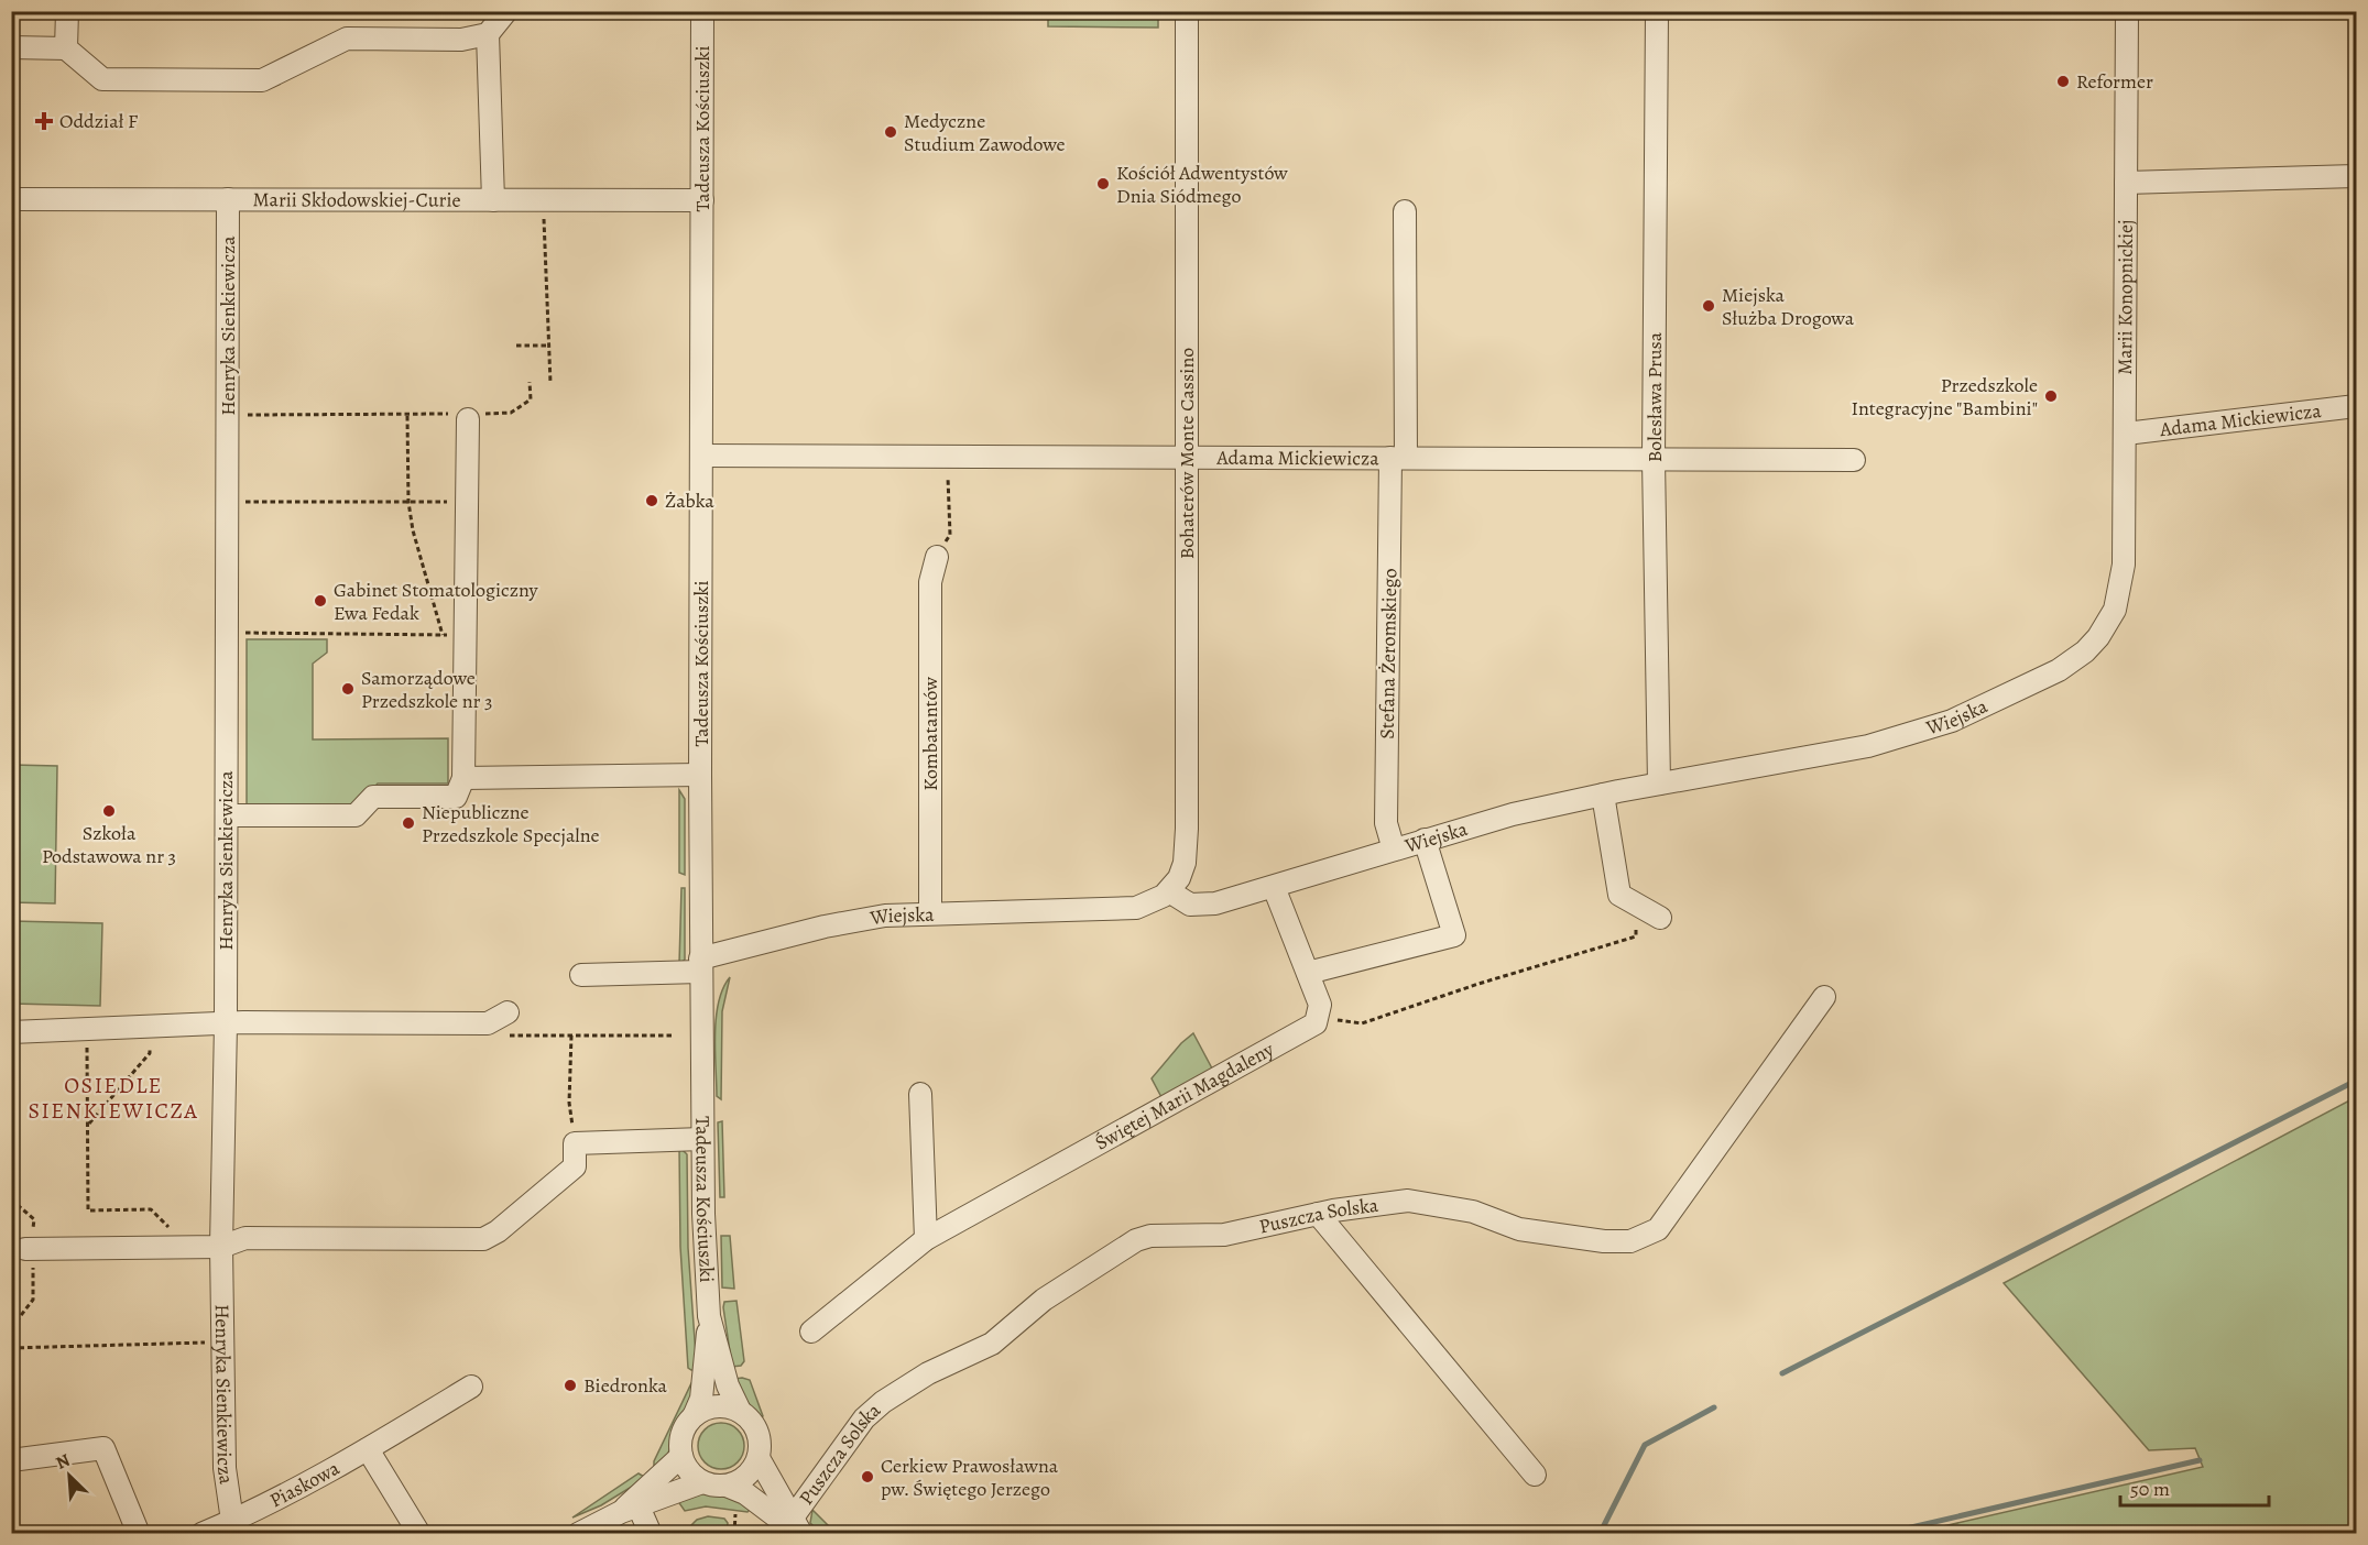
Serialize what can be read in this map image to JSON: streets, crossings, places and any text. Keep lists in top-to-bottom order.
{
  "streets": {
    "street": [
      "Tadeusza Kościuszki",
      "Marii Skłodowskiej-Curie",
      "Marii Konopnickiej",
      "Henryka Sienkiewicza",
      "Bolesława Prusa",
      "Adama Mickiewicza",
      "Bohaterów Monte Cassino",
      "Stefana Żeromskiego",
      "Wiejska",
      "Kombatantów",
      "Świętej Marii Magdaleny",
      "Puszcza Solska",
      "Piaskowa"
    ]
  },
  "crossings": [
    ["Tadeusza Kościuszki", "Marii Skłodowskiej-Curie"],
    ["Tadeusza Kościuszki", "Adama Mickiewicza"],
    ["Tadeusza Kościuszki", "Wiejska"],
    ["Marii Skłodowskiej-Curie", "Henryka Sienkiewicza"],
    ["Marii Konopnickiej", "Adama Mickiewicza"],
    ["Marii Konopnickiej", "Wiejska"],
    ["Henryka Sienkiewicza", "Piaskowa"],
    ["Bolesława Prusa", "Adama Mickiewicza"],
    ["Bolesława Prusa", "Wiejska"],
    ["Adama Mickiewicza", "Bohaterów Monte Cassino"],
    ["Adama Mickiewicza", "Stefana Żeromskiego"],
    ["Bohaterów Monte Cassino", "Wiejska"],
    ["Stefana Żeromskiego", "Wiejska"],
    ["Wiejska", "Kombatantów"]
  ],
  "districts": ["OSIEDLE SIENKIEWICZA"],
  "places": {
    "other": [
      "Reformer",
      "Medyczne Studium Zawodowe",
      "Kościół Adwentystów Dnia Siódmego",
      "Miejska Służba Drogowa",
      "Przedszkole Integracyjne \"Bambini\"",
      "Żabka",
      "Gabinet Stomatologiczny Ewa Fedak",
      "Samorządowe Przedszkole nr 3",
      "Szkoła Podstawowa nr 3",
      "Niepubliczne Przedszkole Specjalne",
      "Biedronka",
      "Cerkiew Prawosławna pw. Świętego Jerzego"
    ],
    "health": ["Oddział F"]
  },
  "scale_bar": "50 m",
  "north": "top left"
}
